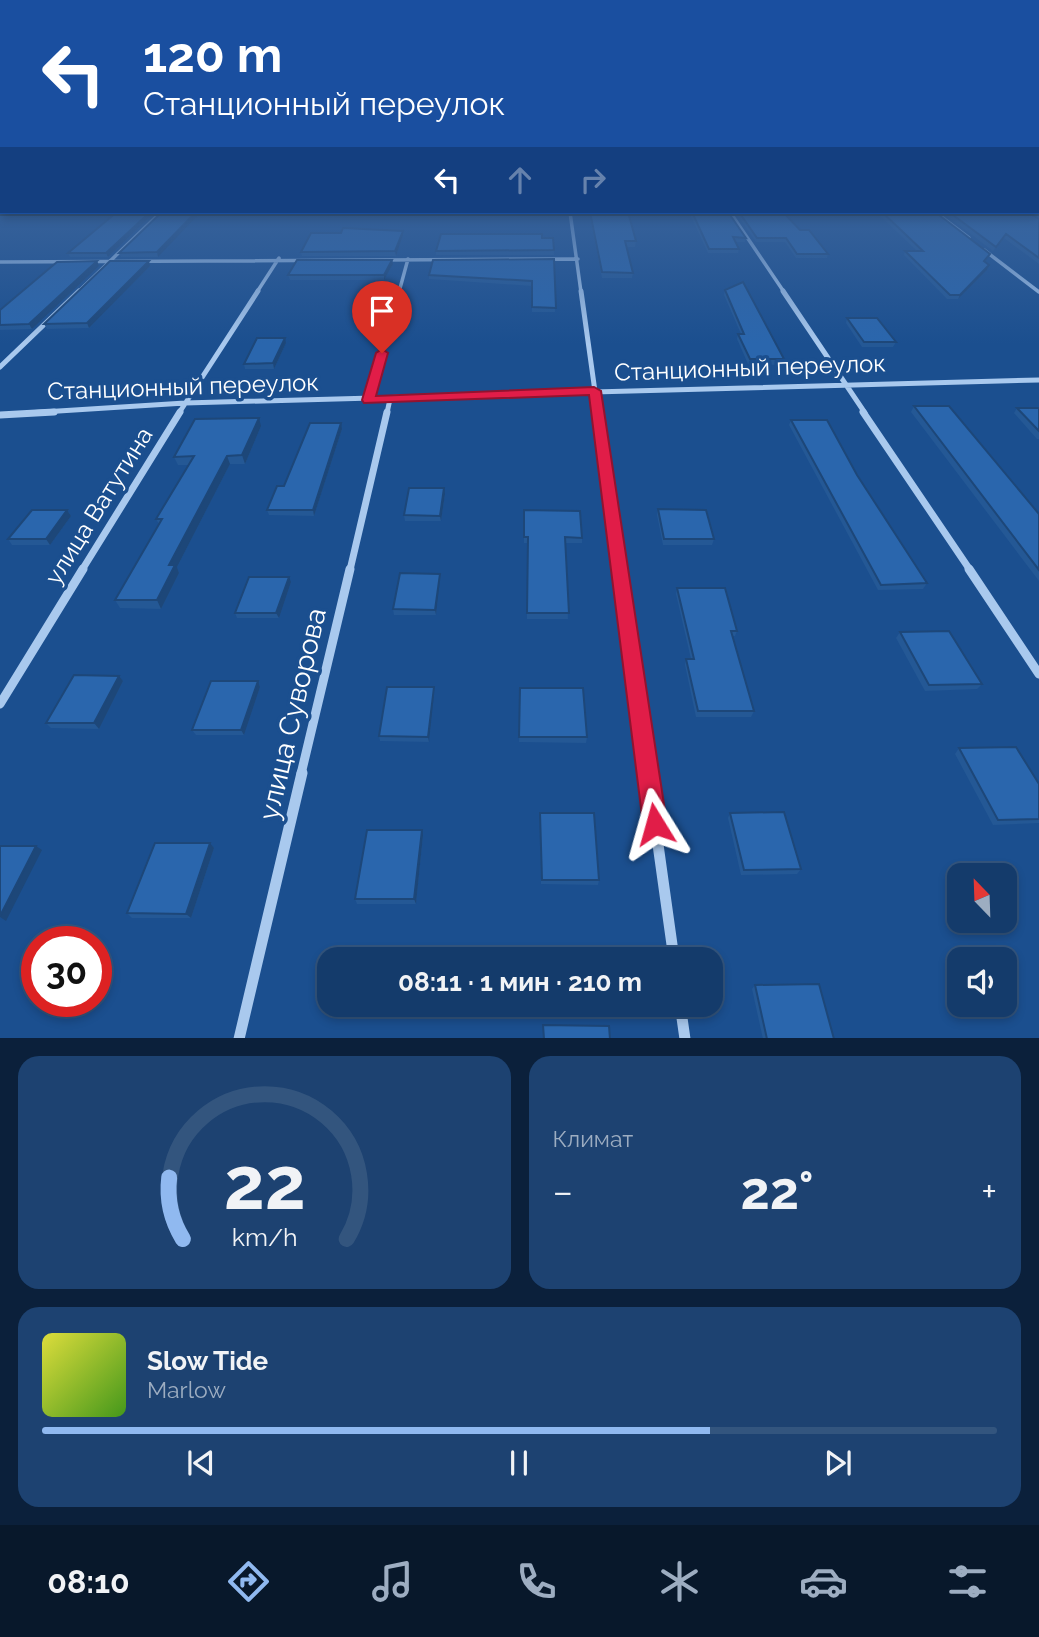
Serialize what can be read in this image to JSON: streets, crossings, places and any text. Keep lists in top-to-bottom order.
{
  "streets": {
    "street": ["Станционный переулок", "улица Ватутина", "улица Суворова"]
  },
  "crossings": [
    ["Станционный переулок", "улица Ватутина"],
    ["Станционный переулок", "улица Суворова"]
  ],
  "north": "top left",
  "page": {
    "turn": ["120 m", "Станционный переулок"],
    "limit": "30",
    "trip": "08:11 · 1 мин · 210 m",
    "tile": "Климат",
    "heat": ["−", "22°", "+"],
    "song": ["Slow Tide", "Marlow"],
    "tabs": "08:10",
    "gauge": ["22", "km/h"]
  }
}
